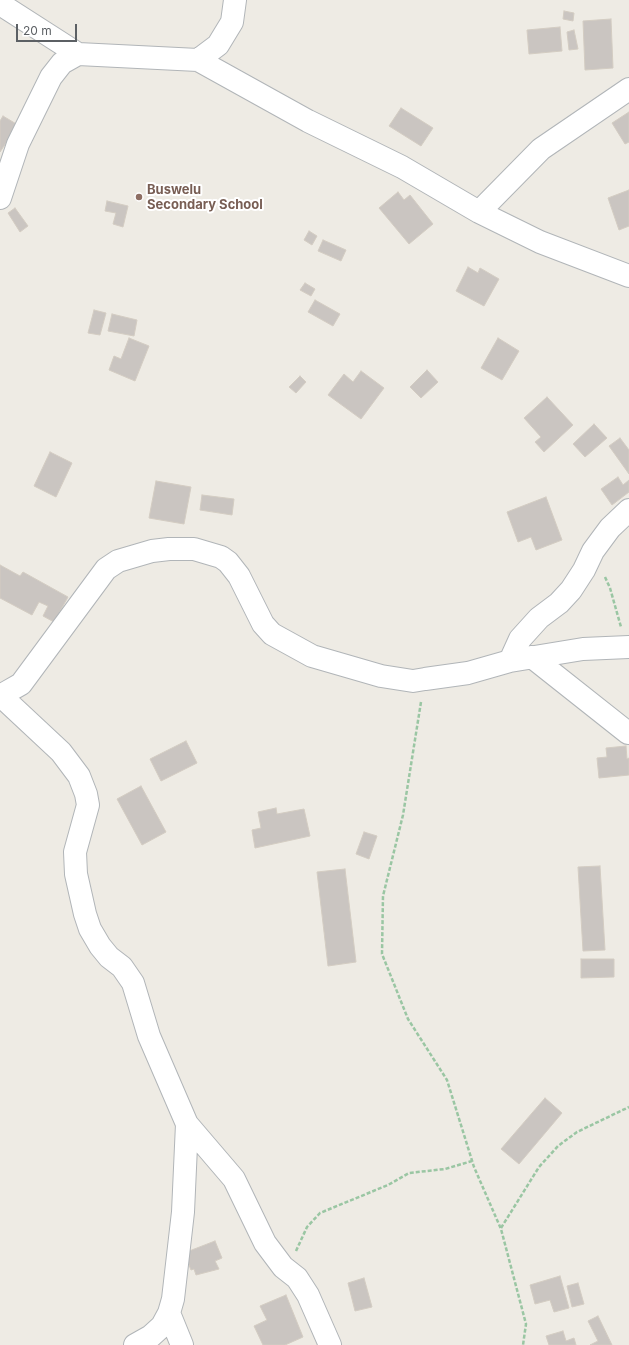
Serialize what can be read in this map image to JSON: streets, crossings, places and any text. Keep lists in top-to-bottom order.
{
  "places": ["Buswelu Secondary School"],
  "scale_bar": "20 m"
}
